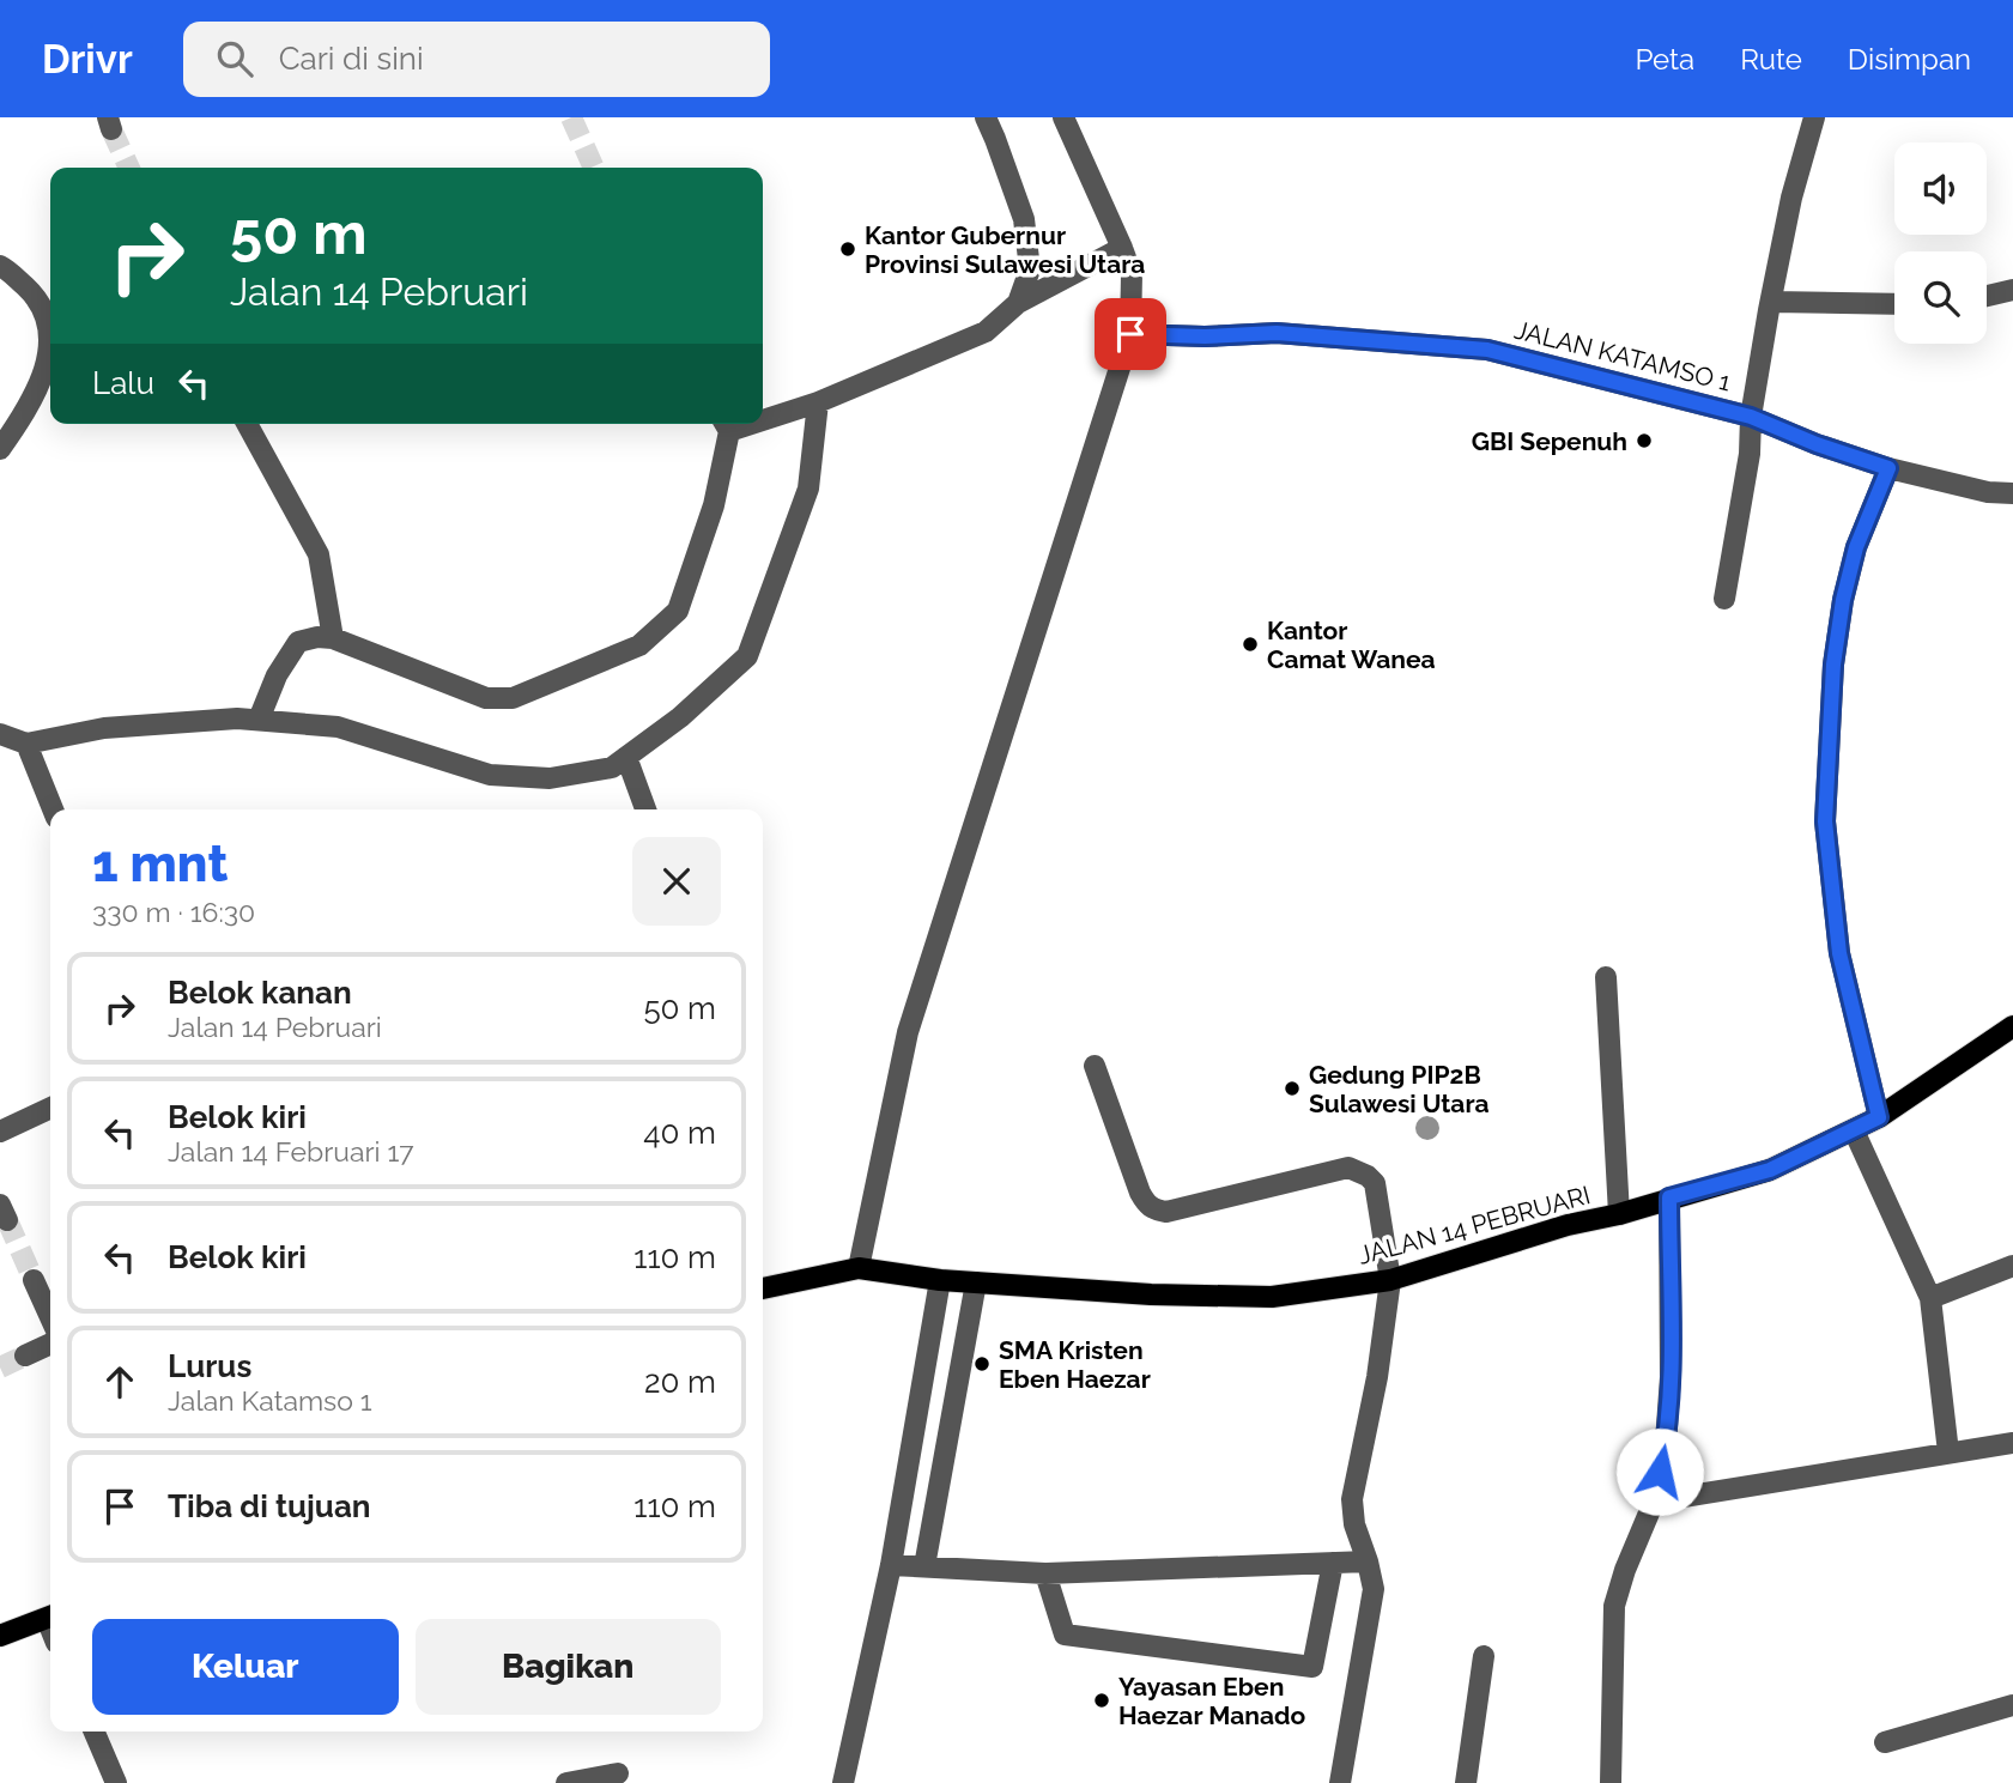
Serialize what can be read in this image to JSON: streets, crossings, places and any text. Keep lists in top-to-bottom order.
{
  "streets": {
    "main road": ["JALAN 14 PEBRUARI"],
    "street": ["JALAN KATAMSO 1"]
  },
  "places": [
    "Kantor Gubernur Provinsi Sulawesi Utara",
    "GBI Sepenuh",
    "Kantor Camat Wanea",
    "Gedung PIP2B Sulawesi Utara",
    "SMA Kristen Eben Haezar",
    "Yayasan Eben Haezar Manado"
  ],
  "page": {
    "header": "Drivr",
    "search": "Cari di sini",
    "nav": ["Peta", "Rute", "Disimpan"],
    "turn": ["50 m", "Jalan 14 Pebruari"],
    "then": "Lalu",
    "heading": ["1 mnt", "330 m · 16:30"],
    "list": [
      {
        "name": "Belok kanan",
        "note": "Jalan 14 Pebruari",
        "value": "50 m"
      },
      {
        "name": "Belok kiri",
        "note": "Jalan 14 Februari 17",
        "value": "40 m"
      },
      {
        "name": "Belok kiri",
        "value": "110 m"
      },
      {
        "name": "Lurus",
        "note": "Jalan Katamso 1",
        "value": "20 m"
      },
      {
        "name": "Tiba di tujuan",
        "value": "110 m"
      }
    ],
    "buttons": ["Keluar", "Bagikan"]
  }
}
